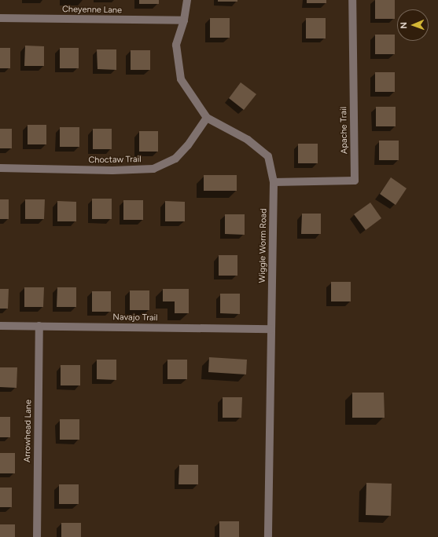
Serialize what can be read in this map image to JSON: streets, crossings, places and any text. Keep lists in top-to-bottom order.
{
  "streets": {
    "street": [
      "Cheyenne Lane",
      "Apache Trail",
      "Choctaw Trail",
      "Wiggle Worm Road",
      "Navajo Trail",
      "Arrowhead Lane"
    ]
  },
  "crossings": [
    ["Cheyenne Lane", "Wiggle Worm Road"],
    ["Apache Trail", "Wiggle Worm Road"],
    ["Choctaw Trail", "Wiggle Worm Road"],
    ["Wiggle Worm Road", "Navajo Trail"],
    ["Navajo Trail", "Arrowhead Lane"]
  ],
  "north": "left"
}
